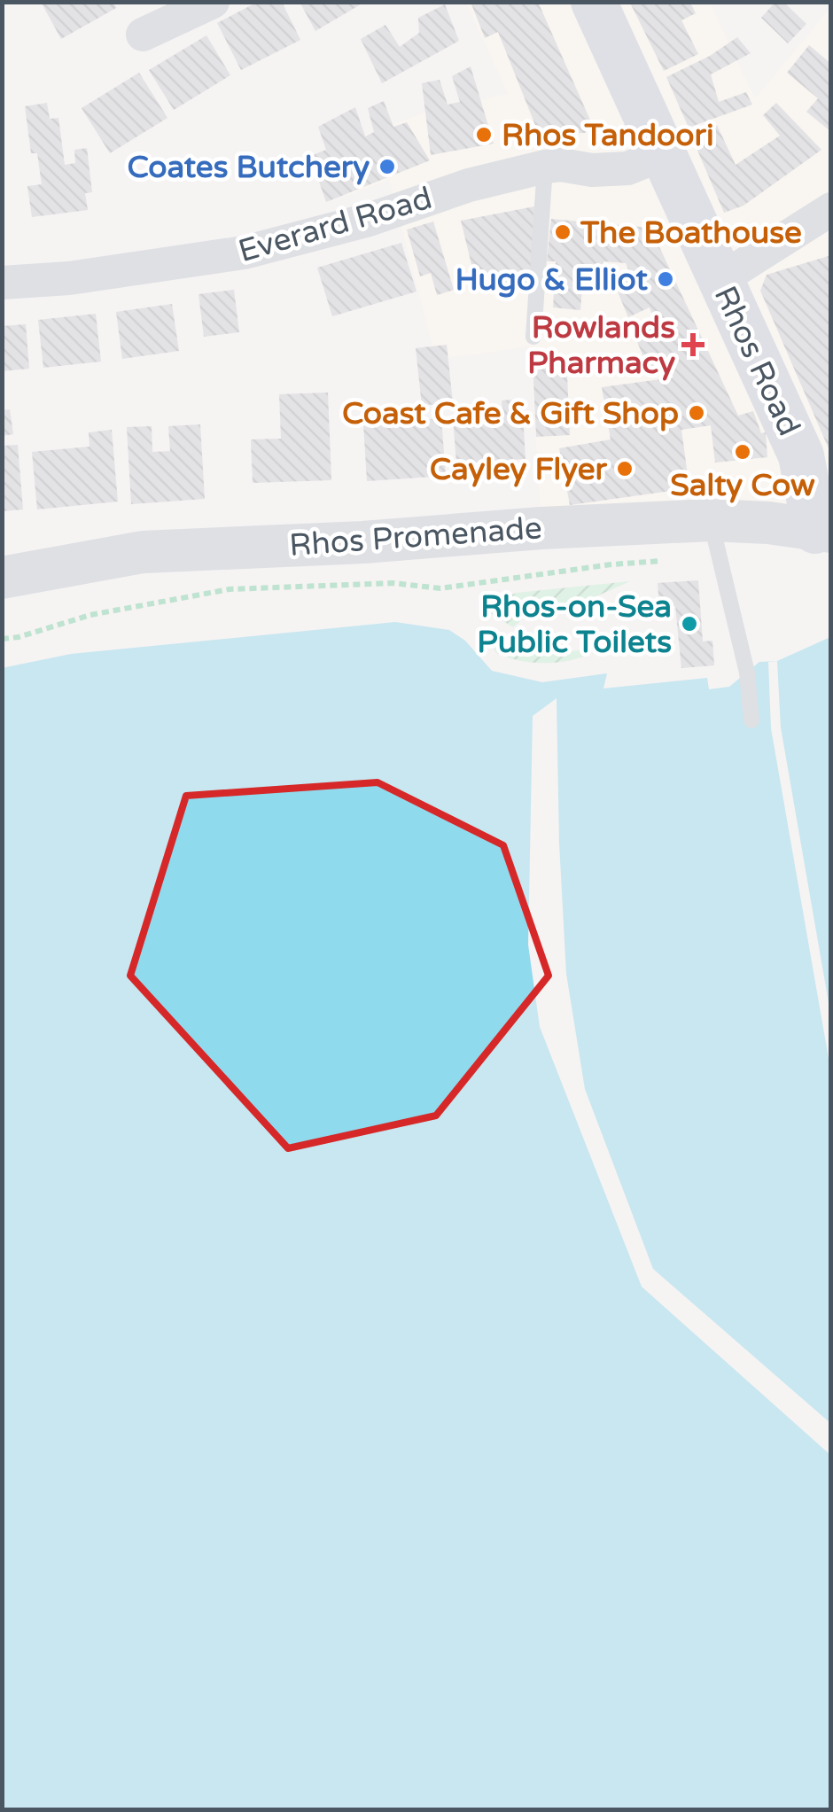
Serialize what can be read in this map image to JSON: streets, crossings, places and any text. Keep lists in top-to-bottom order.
{
  "streets": {
    "main road": ["Rhos Road"],
    "street": ["Everard Road", "Rhos Promenade"]
  },
  "crossings": [
    ["Everard Road", "Rhos Road"],
    ["Rhos Road", "Rhos Promenade"]
  ],
  "places": {
    "other": [
      "Rhos Tandoori",
      "Coates Butchery",
      "The Boathouse",
      "Hugo & Elliot",
      "Coast Cafe & Gift Shop",
      "Salty Cow",
      "Cayley Flyer",
      "Rhos-on-Sea Public Toilets"
    ],
    "health": ["Rowlands Pharmacy"]
  }
}
